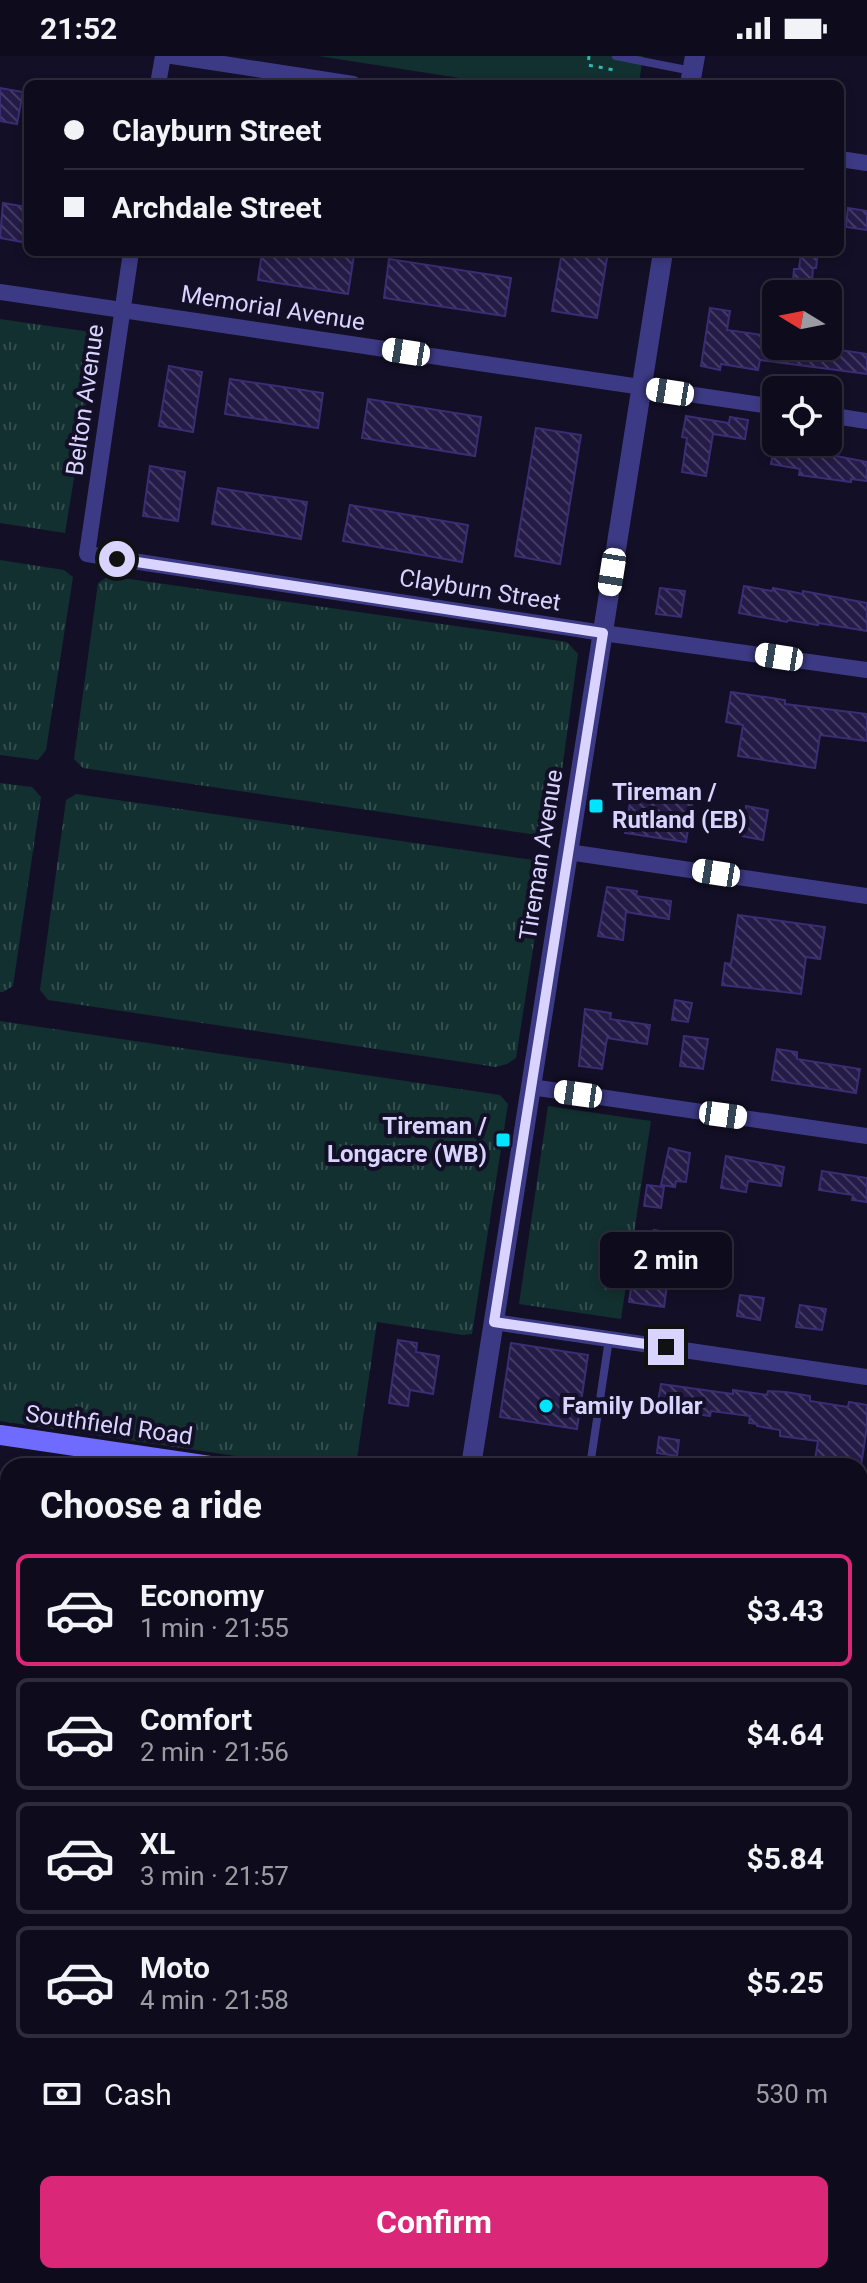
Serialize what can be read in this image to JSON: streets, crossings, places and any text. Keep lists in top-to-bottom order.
{
  "streets": {
    "main road": ["Southfield Road"],
    "street": [
      "Memorial Avenue",
      "Belton Avenue",
      "Clayburn Street",
      "Tireman Avenue"
    ]
  },
  "crossings": [
    ["Memorial Avenue", "Belton Avenue"],
    ["Memorial Avenue", "Tireman Avenue"],
    ["Belton Avenue", "Clayburn Street"],
    ["Clayburn Street", "Tireman Avenue"]
  ],
  "places": {
    "transit": ["Tireman / Rutland (EB)", "Tireman / Longacre (WB)"],
    "other": ["Family Dollar"]
  },
  "north": "left",
  "page": {
    "status": "21:52",
    "banner": ["Clayburn Street", "Archdale Street"],
    "bubble": "2 min",
    "heading": "Choose a ride",
    "list": [
      {
        "name": "Economy",
        "note": "1 min · 21:55",
        "value": "$3.43"
      },
      {
        "name": "Comfort",
        "note": "2 min · 21:56",
        "value": "$4.64"
      },
      {
        "name": "XL",
        "note": "3 min · 21:57",
        "value": "$5.84"
      },
      {
        "name": "Moto",
        "note": "4 min · 21:58",
        "value": "$5.25"
      }
    ],
    "pay": ["Cash", "530 m"],
    "buttons": "Confirm"
  }
}
